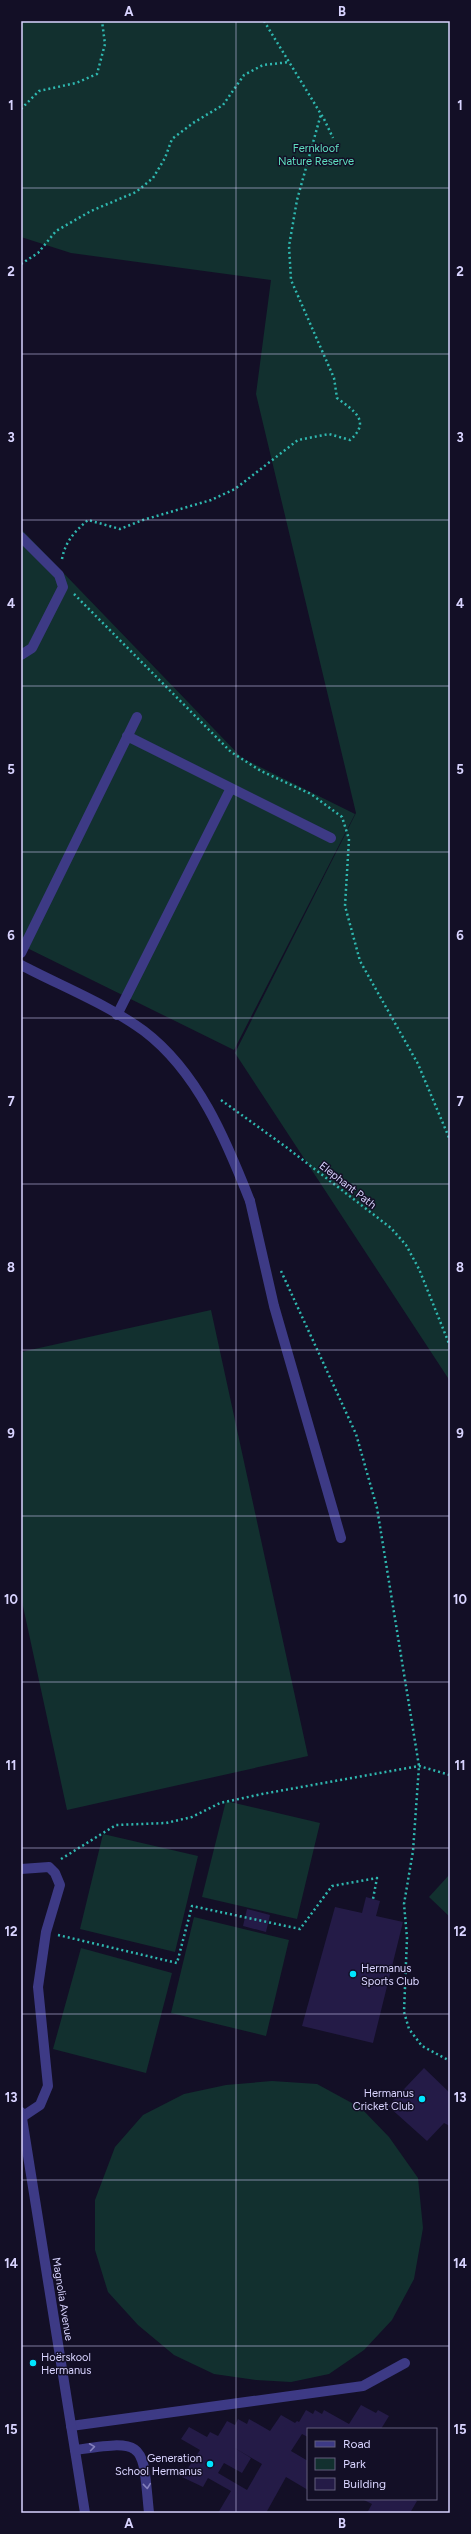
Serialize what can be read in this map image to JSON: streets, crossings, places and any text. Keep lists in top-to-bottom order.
{
  "streets": {
    "street": ["Magnolia Avenue"],
    "path": ["Elephant Path"]
  },
  "parks": ["Fernkloof Nature Reserve"],
  "places": [
    "Hermanus Sports Club",
    "Hermanus Cricket Club",
    "Hoërskool Hermanus",
    "Generation School Hermanus"
  ],
  "legend": ["Road", "Park", "Building"],
  "grid": {
    "columns": ["A", "B"],
    "rows": [
      "1",
      "2",
      "3",
      "4",
      "5",
      "6",
      "7",
      "8",
      "9",
      "10",
      "11",
      "12",
      "13",
      "14",
      "15"
    ]
  }
}
